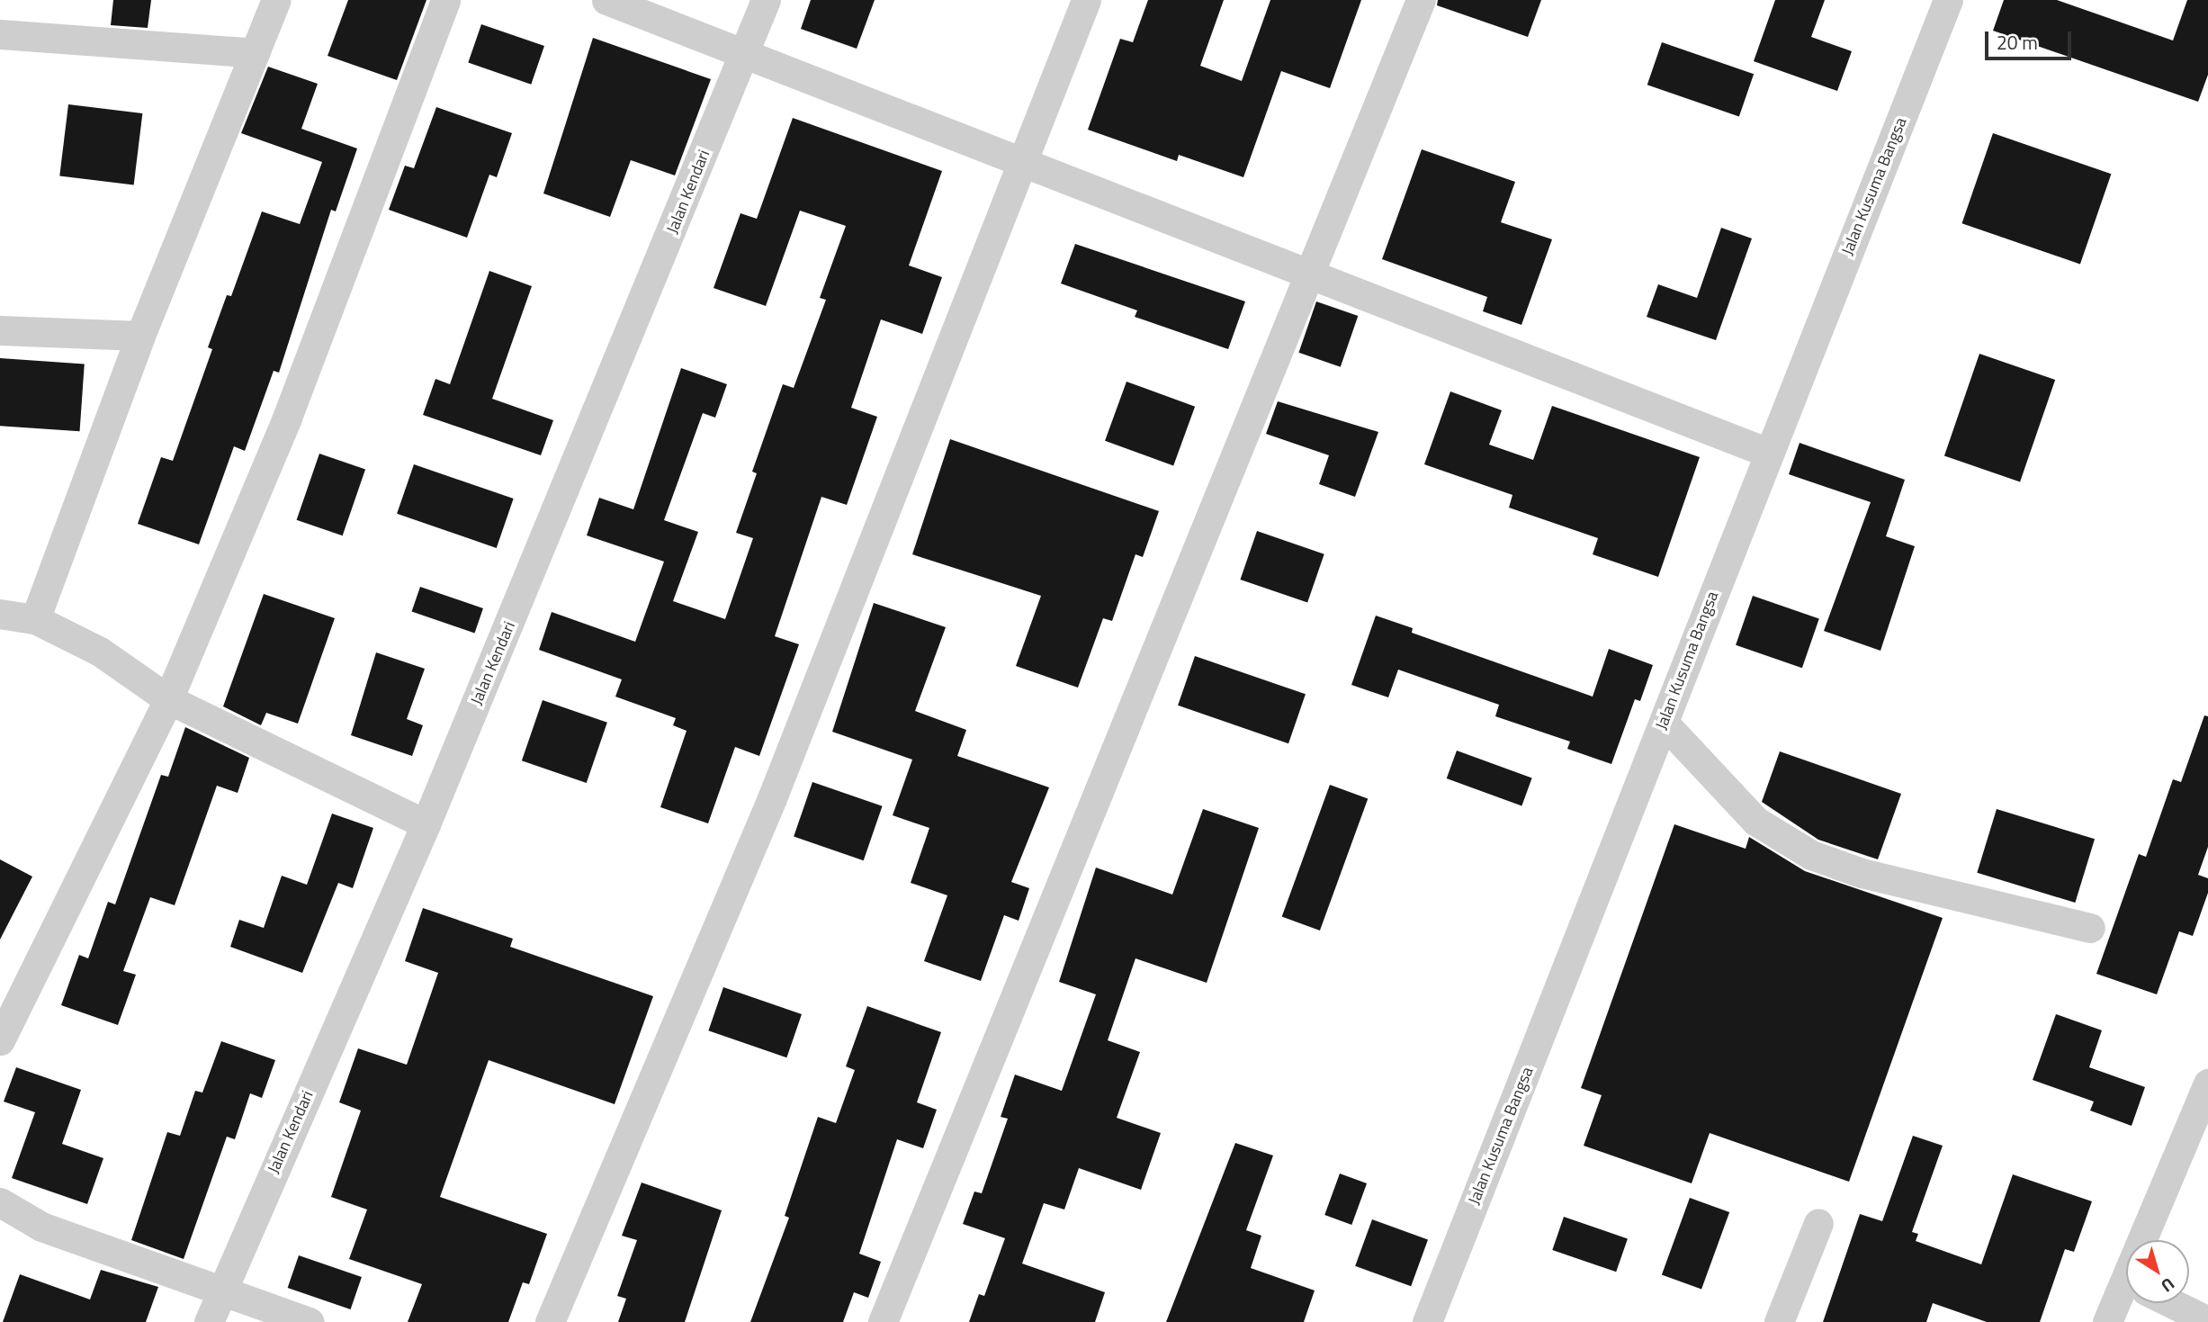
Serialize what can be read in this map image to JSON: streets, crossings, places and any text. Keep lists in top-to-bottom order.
{
  "streets": {
    "street": ["Jalan Kusuma Bangsa", "Jalan Kendari"]
  },
  "scale_bar": "20 m",
  "north": "bottom right"
}
